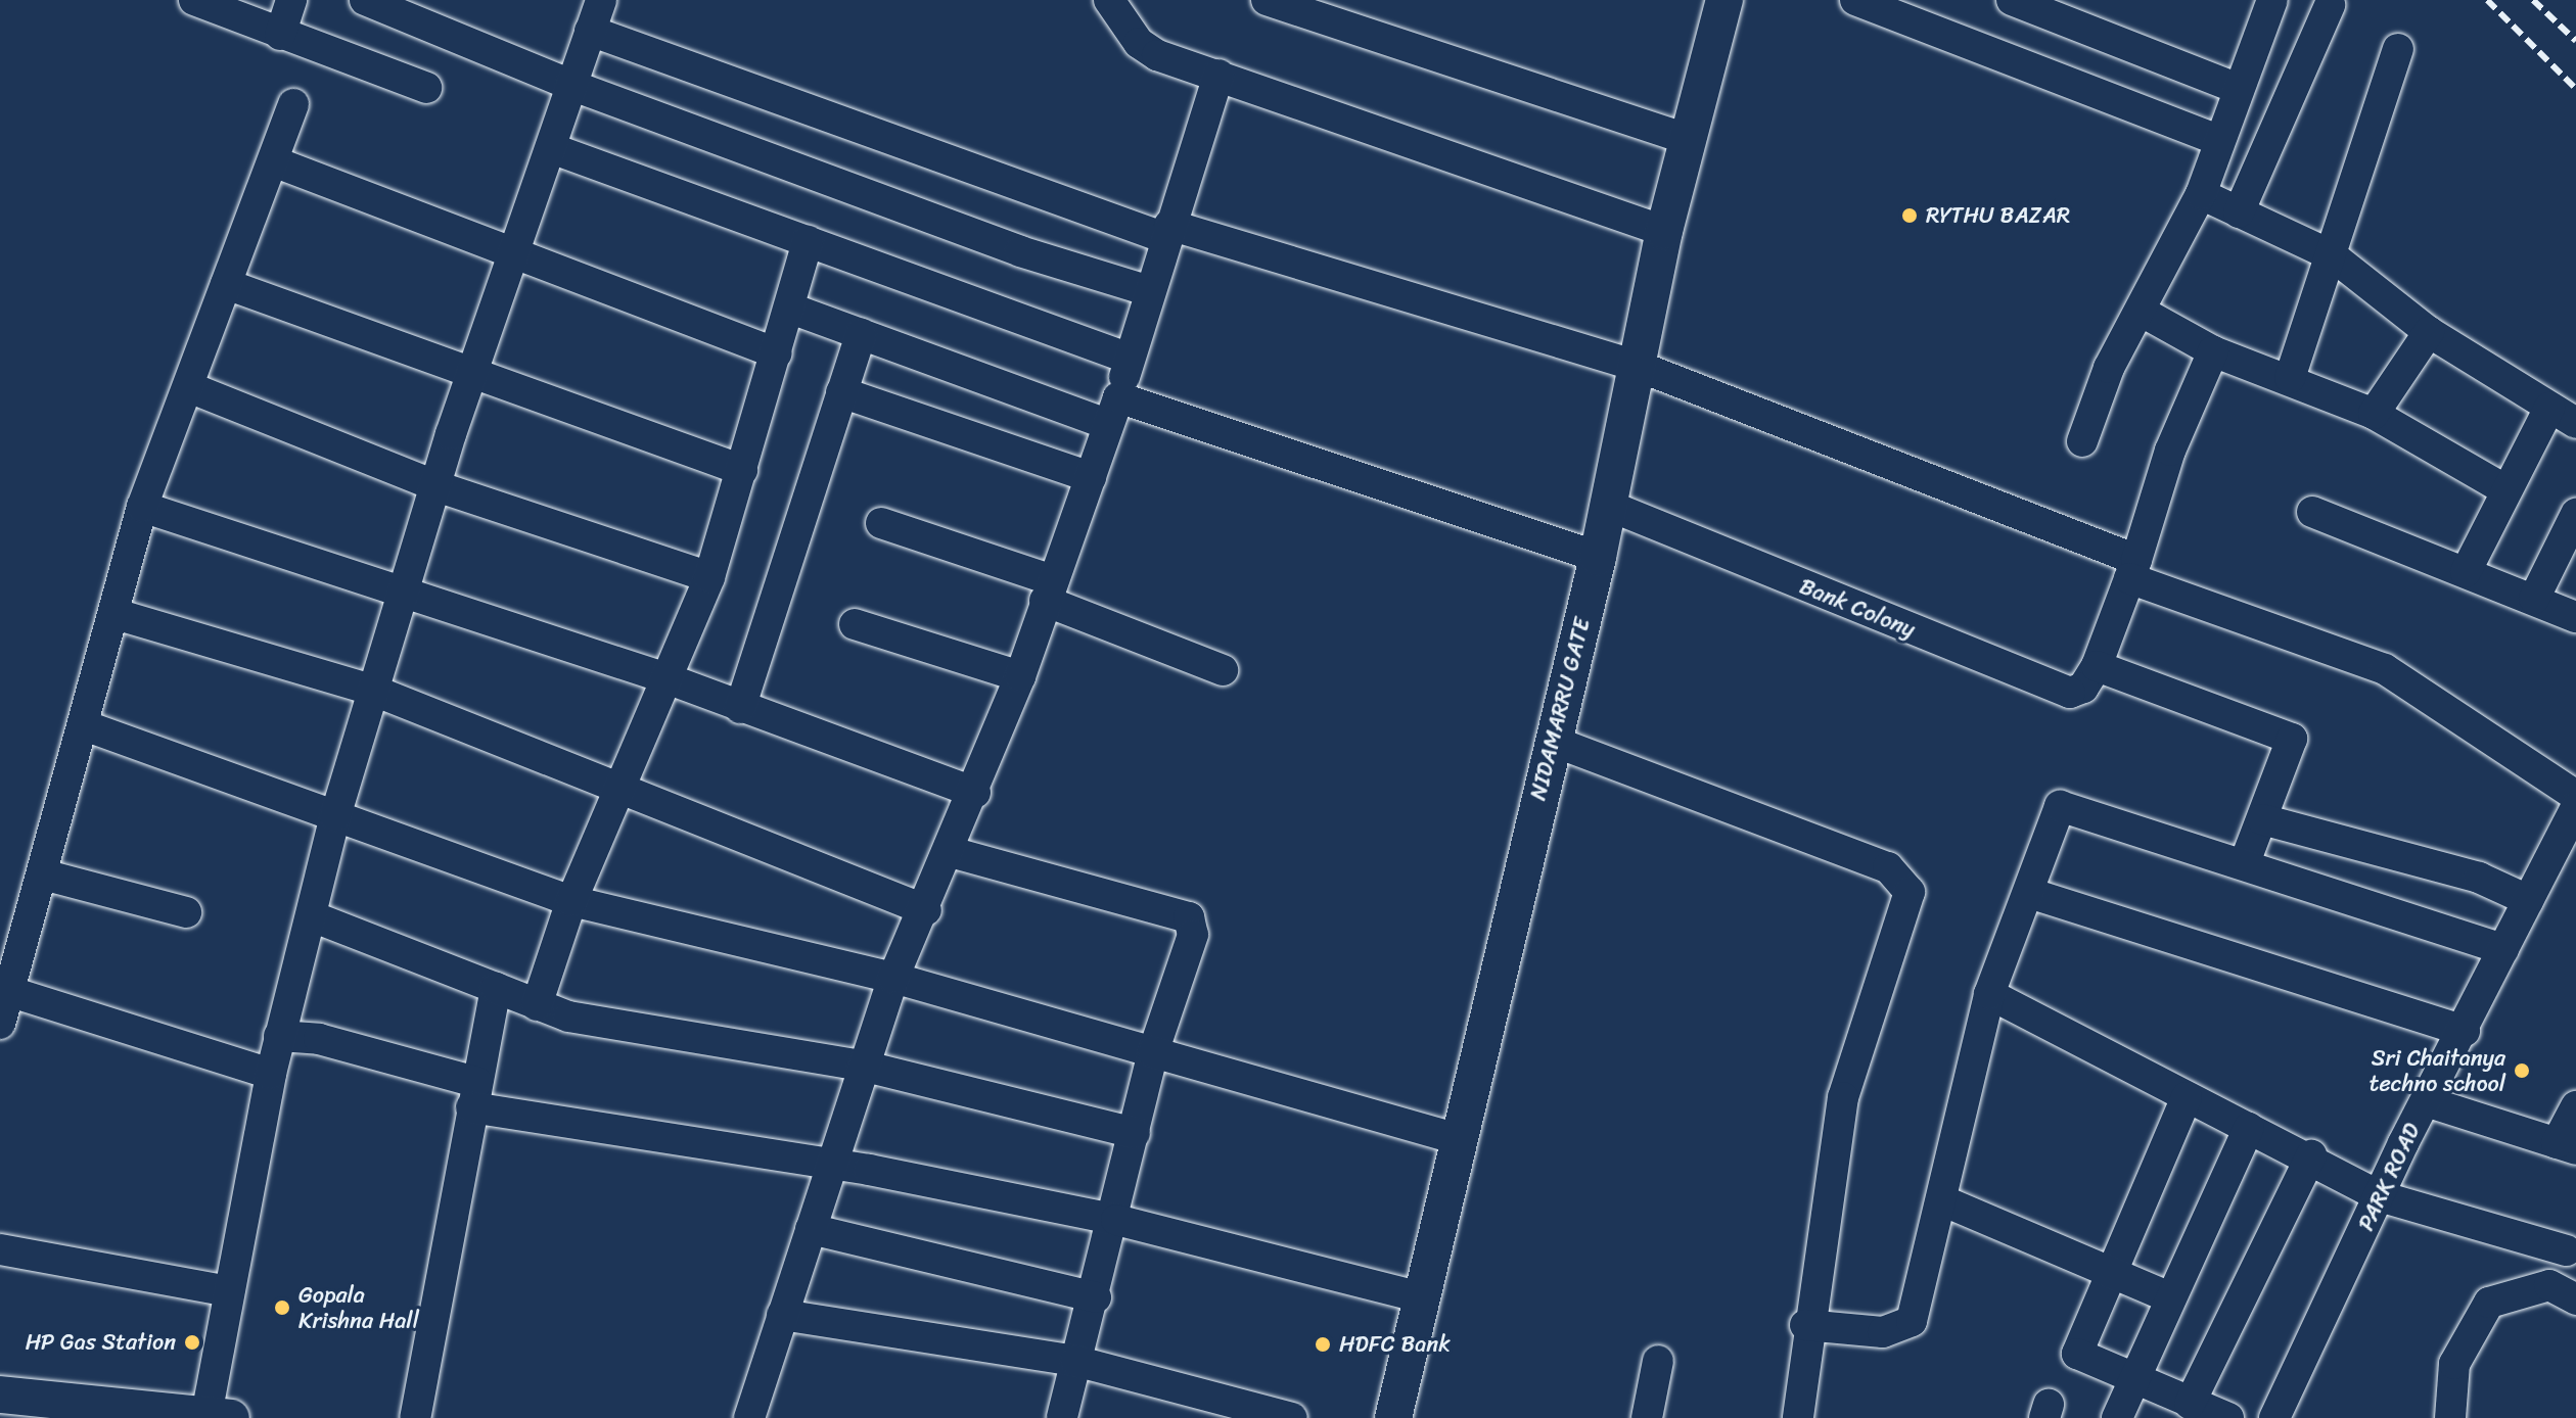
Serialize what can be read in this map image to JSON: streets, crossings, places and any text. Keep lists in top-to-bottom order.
{
  "streets": {
    "main road": ["NIDAMARRU GATE"],
    "street": ["Bank Colony", "PARK ROAD"]
  },
  "crossings": [
    ["Bank Colony", "NIDAMARRU GATE"]
  ],
  "places": [
    "RYTHU BAZAR",
    "Sri Chaitanya techno school",
    "Gopala Krishna Hall",
    "HP Gas Station",
    "HDFC Bank"
  ]
}
